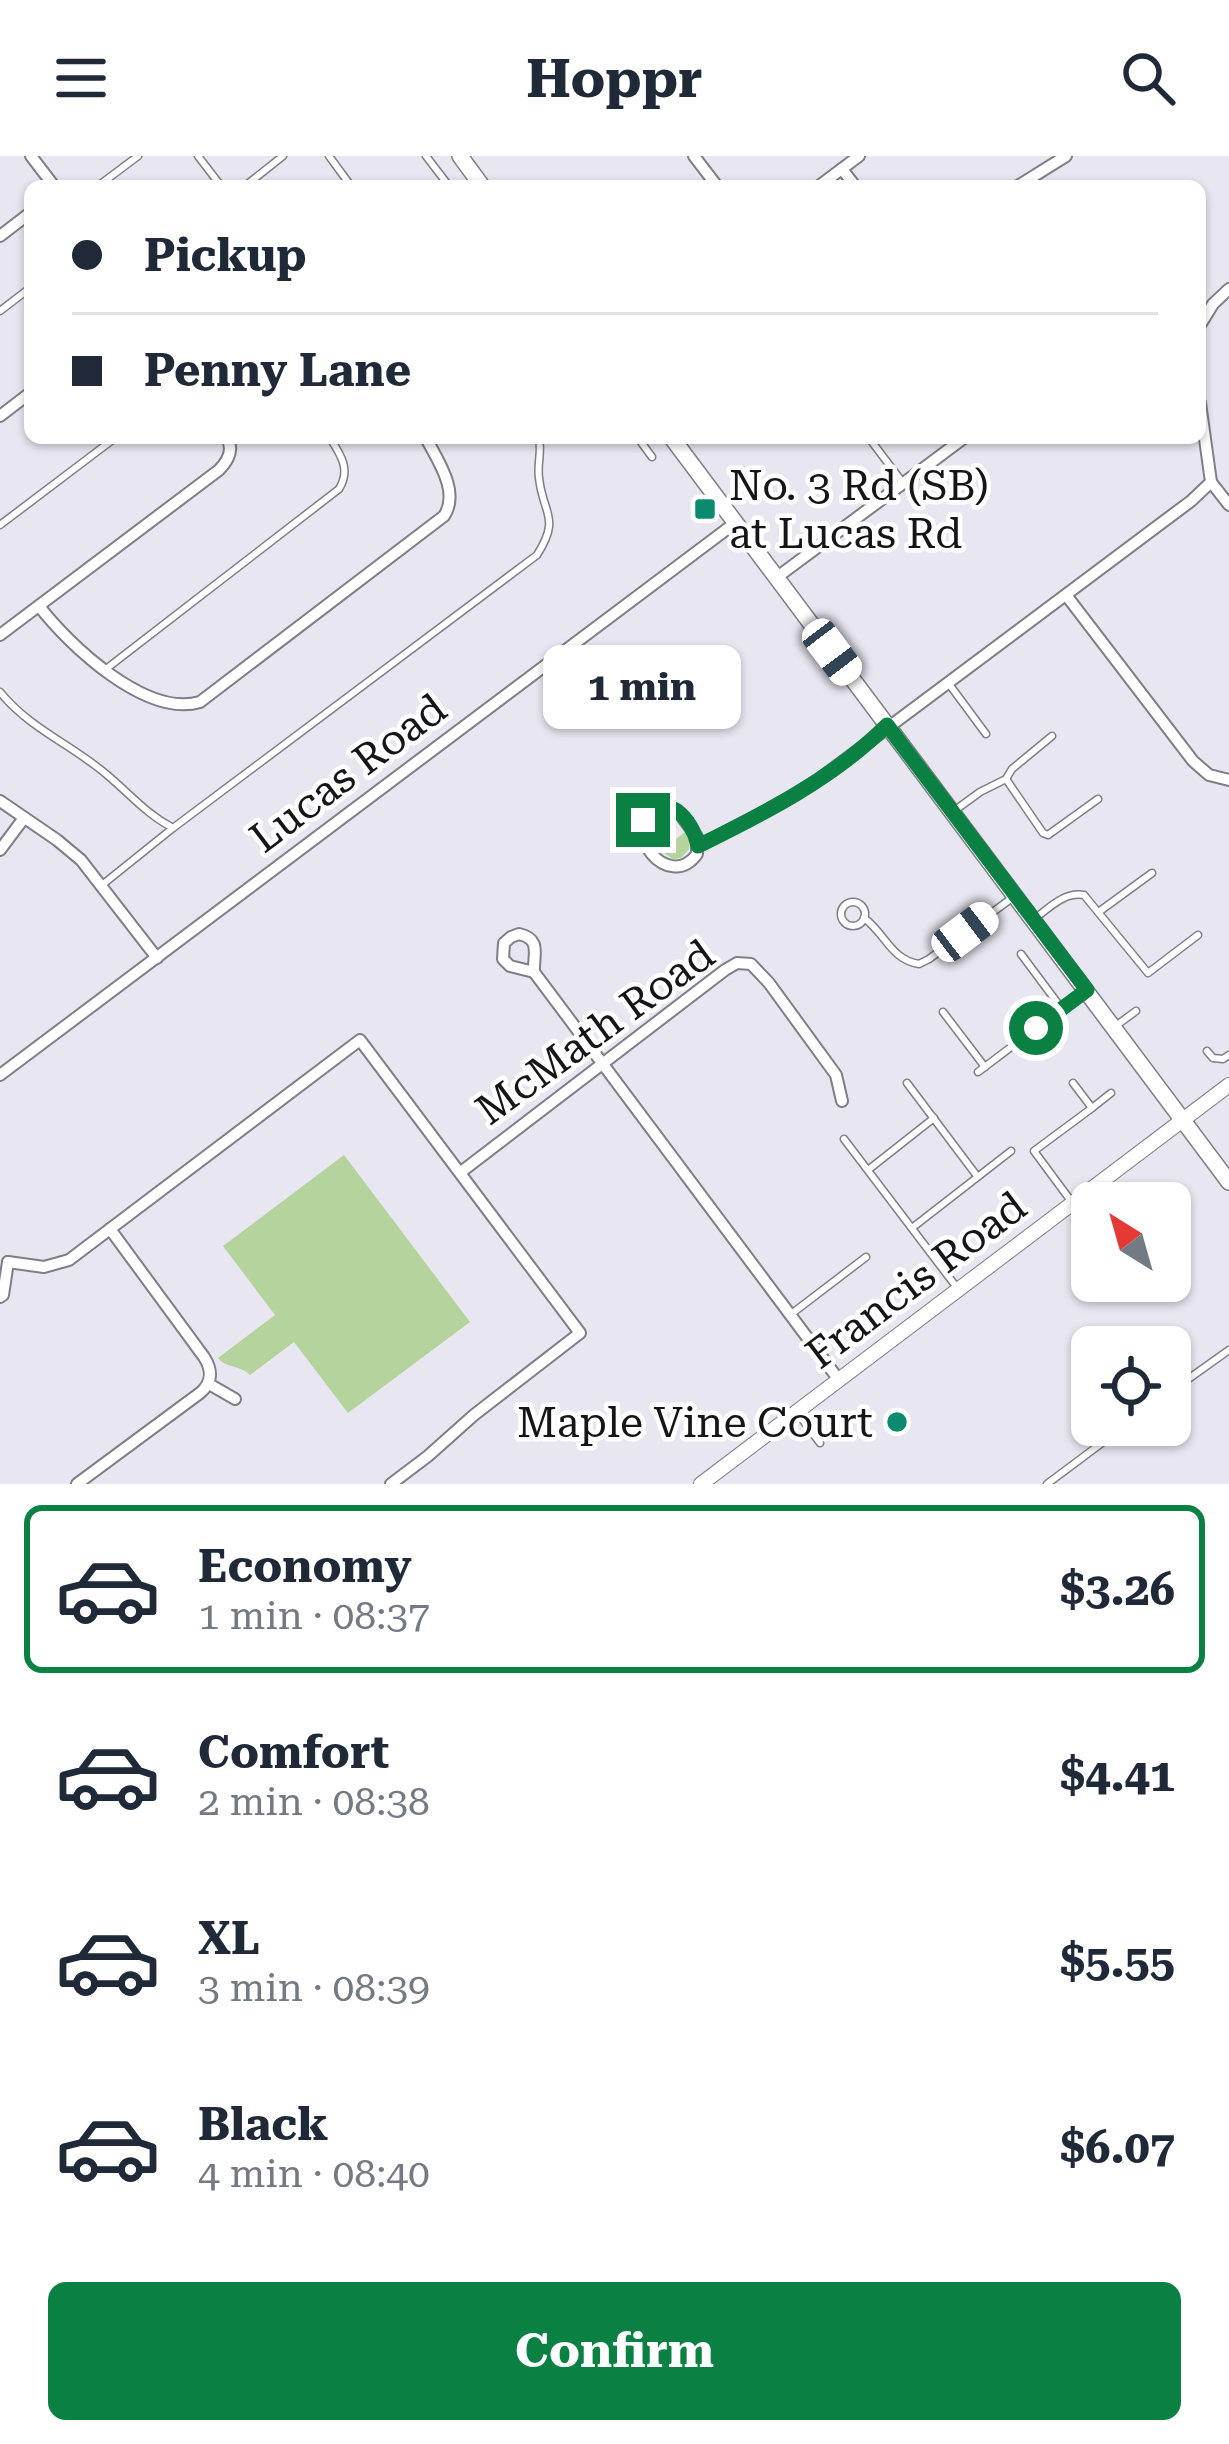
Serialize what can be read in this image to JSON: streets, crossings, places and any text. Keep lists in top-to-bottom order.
{
  "streets": {
    "street": ["Lucas Road", "McMath Road", "Francis Road"]
  },
  "places": {
    "transit": ["No. 3 Rd (SB) at Lucas Rd"],
    "other": ["Maple Vine Court"]
  },
  "north": "top left",
  "page": {
    "header": "Hoppr",
    "banner": ["Pickup", "Penny Lane"],
    "bubble": "1 min",
    "list": [
      {
        "name": "Economy",
        "note": "1 min · 08:37",
        "value": "$3.26"
      },
      {
        "name": "Comfort",
        "note": "2 min · 08:38",
        "value": "$4.41"
      },
      {
        "name": "XL",
        "note": "3 min · 08:39",
        "value": "$5.55"
      },
      {
        "name": "Black",
        "note": "4 min · 08:40",
        "value": "$6.07"
      }
    ],
    "buttons": "Confirm"
  }
}
